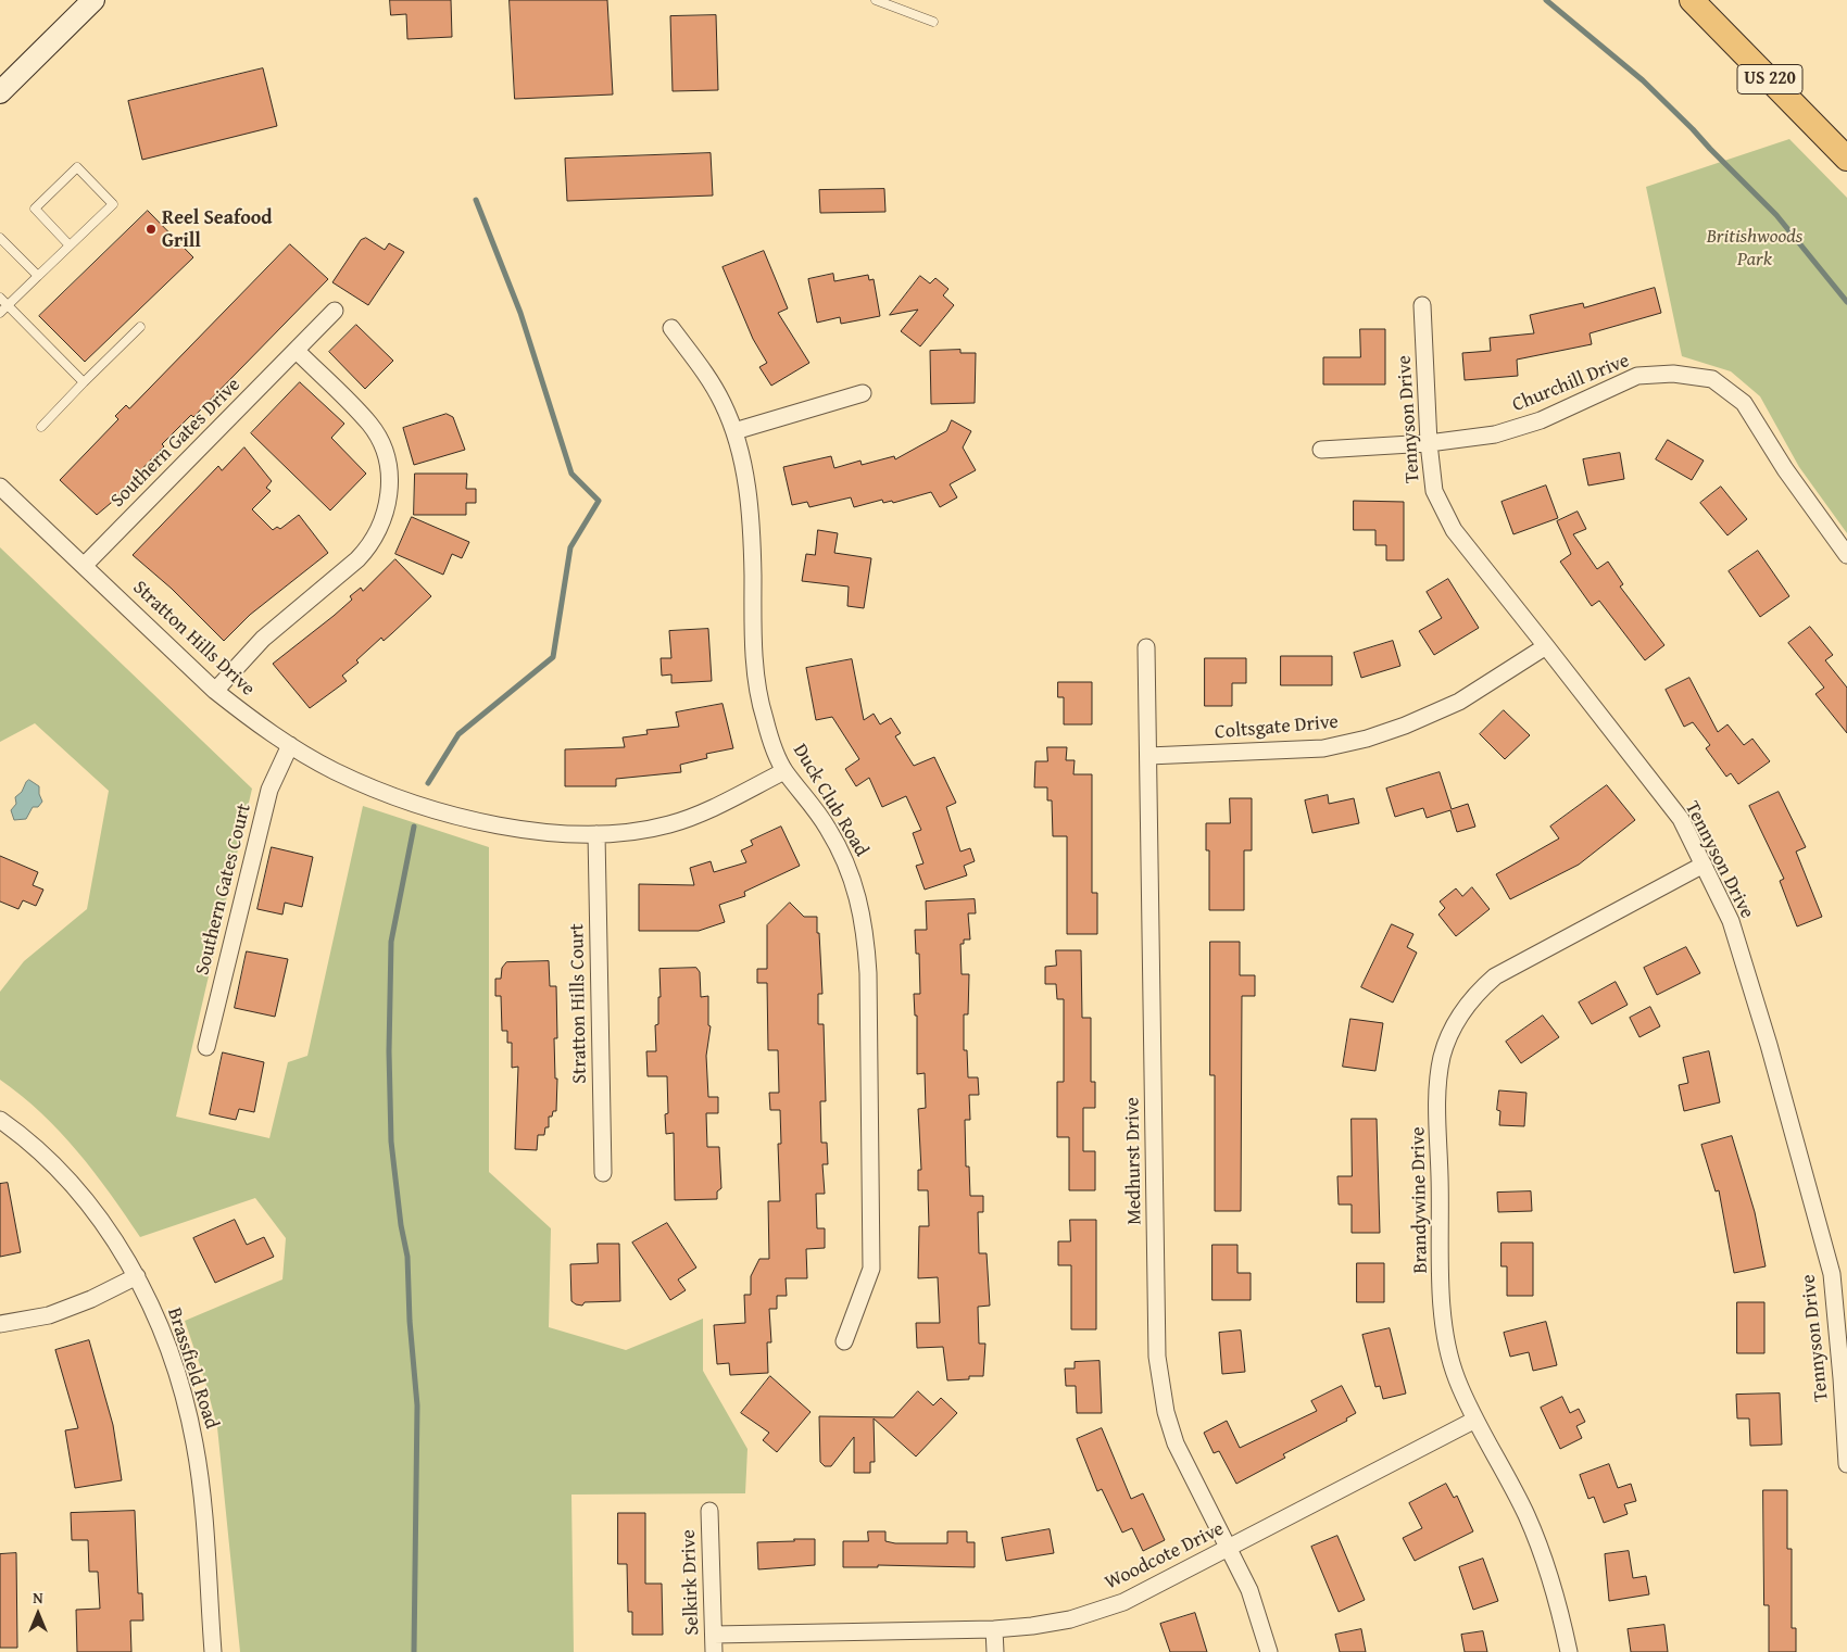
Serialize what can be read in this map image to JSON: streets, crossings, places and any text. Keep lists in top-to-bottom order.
{
  "streets": {
    "main road": ["US 220"],
    "street": [
      "Churchill Drive",
      "Tennyson Drive",
      "Southern Gates Drive",
      "Stratton Hills Drive",
      "Coltsgate Drive",
      "Duck Club Road",
      "Southern Gates Court",
      "Stratton Hills Court",
      "Medhurst Drive",
      "Brandywine Drive",
      "Brassfield Road",
      "Woodcote Drive",
      "Selkirk Drive"
    ]
  },
  "crossings": [
    ["Churchill Drive", "Tennyson Drive"],
    ["Tennyson Drive", "Coltsgate Drive"],
    ["Tennyson Drive", "Brandywine Drive"],
    ["Southern Gates Drive", "Stratton Hills Drive"],
    ["Stratton Hills Drive", "Duck Club Road"],
    ["Stratton Hills Drive", "Southern Gates Court"],
    ["Stratton Hills Drive", "Stratton Hills Court"],
    ["Coltsgate Drive", "Medhurst Drive"],
    ["Medhurst Drive", "Woodcote Drive"],
    ["Brandywine Drive", "Woodcote Drive"],
    ["Woodcote Drive", "Selkirk Drive"]
  ],
  "parks": ["Britishwoods Park"],
  "places": ["Reel Seafood Grill"],
  "north": "top"
}
